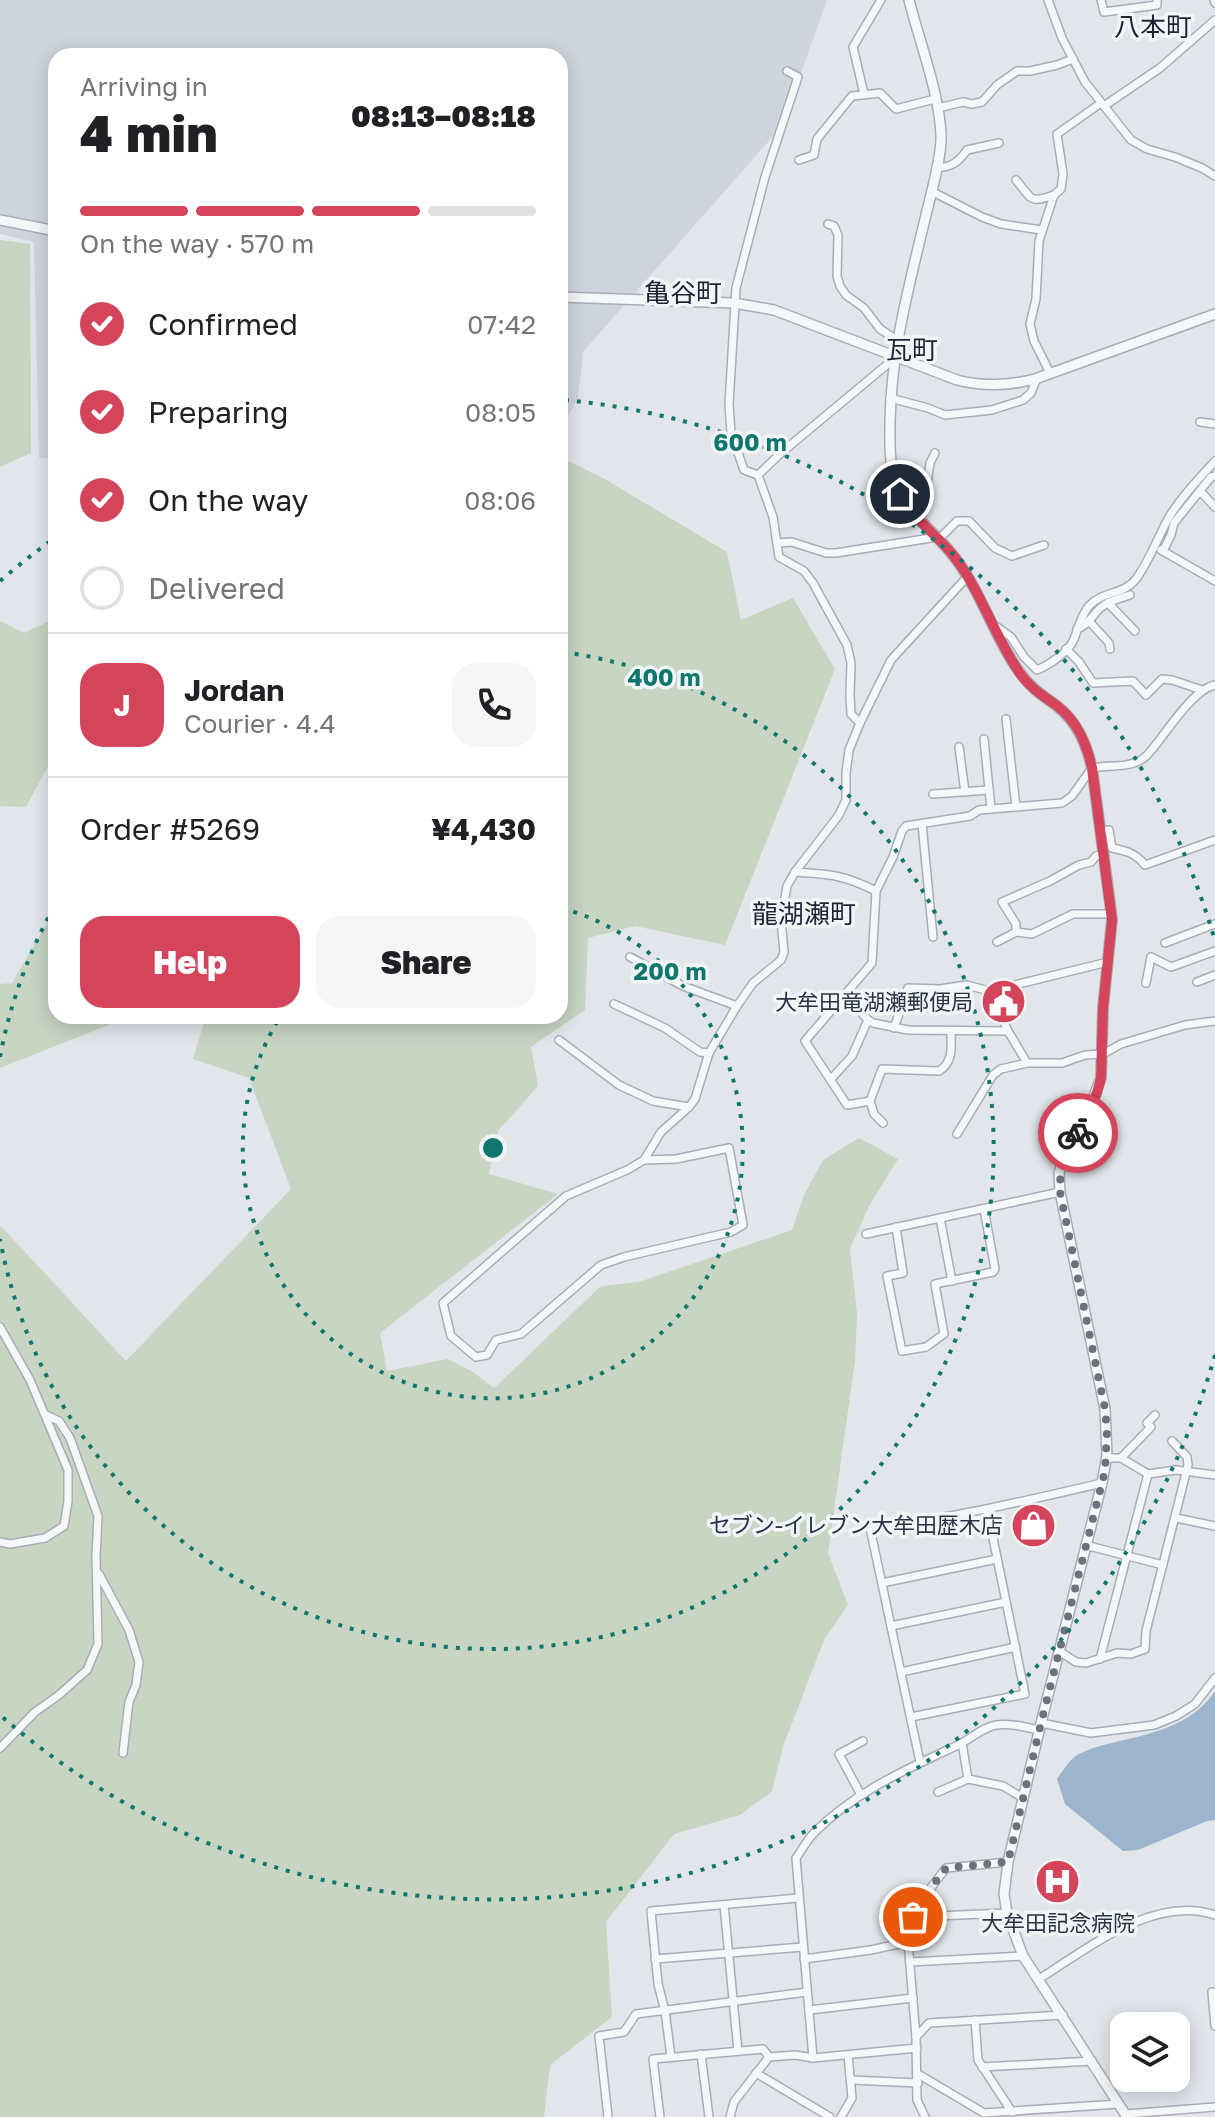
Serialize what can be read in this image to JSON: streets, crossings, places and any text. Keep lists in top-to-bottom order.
{
  "districts": [
    "八本町",
    "亀谷町",
    "瓦町",
    "龍湖瀬町"
  ],
  "places": {
    "public building": ["大牟田竜湖瀬郵便局"],
    "shop": ["セブン-イレブン大牟田歴木店"],
    "hospital": ["大牟田記念病院"]
  },
  "page": {
    "heading": ["4 min", "Arriving in", "08:13–08:18"],
    "panel": [
      "Jordan",
      "Courier · 4.4",
      "Order #5269",
      "¥4,430"
    ],
    "bar": "On the way · 570 m",
    "list": [
      ["Confirmed", "07:42"],
      ["Preparing", "08:05"],
      ["On the way", "08:06"],
      "Delivered"
    ],
    "round": "J",
    "buttons": ["Help", "Share"]
  },
  "rings": ["600 m", "400 m", "200 m"]
}
